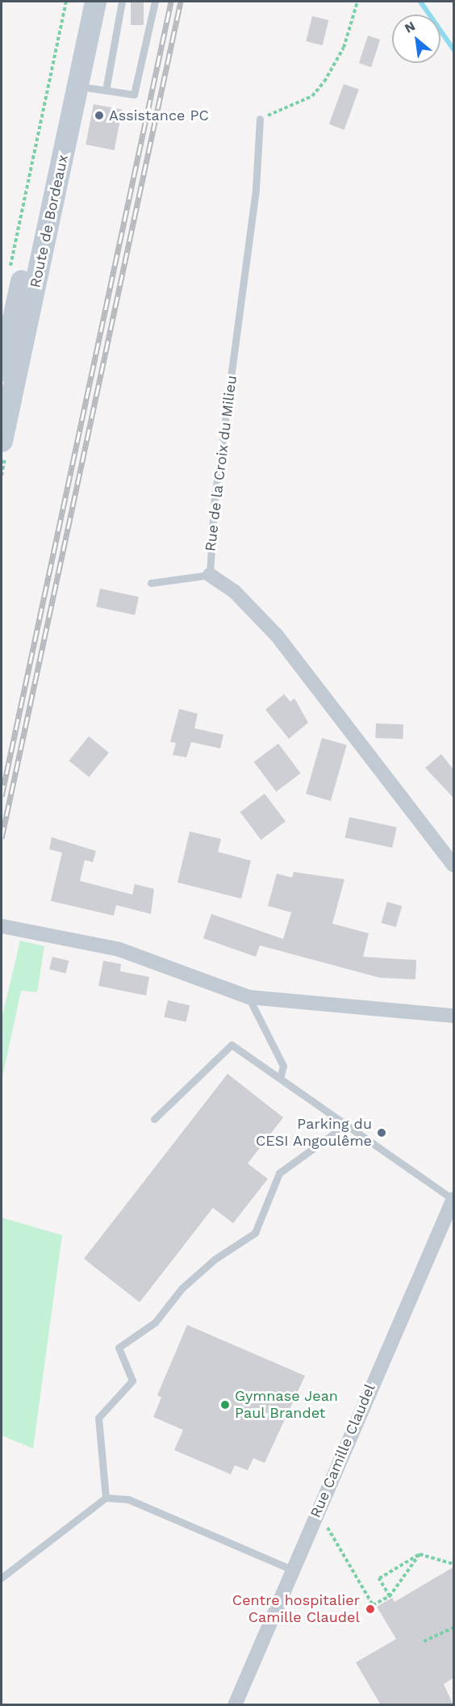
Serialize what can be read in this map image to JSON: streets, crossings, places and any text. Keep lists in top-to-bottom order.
{
  "streets": {
    "main road": ["Route de Bordeaux"],
    "street": ["Rue Camille Claudel"],
    "lane": ["Rue de la Croix du Milieu"]
  },
  "places": [
    "Assistance PC",
    "Parking du CESI Angoulême",
    "Gymnase Jean Paul Brandet",
    "Centre hospitalier Camille Claudel"
  ],
  "north": "top left"
}
